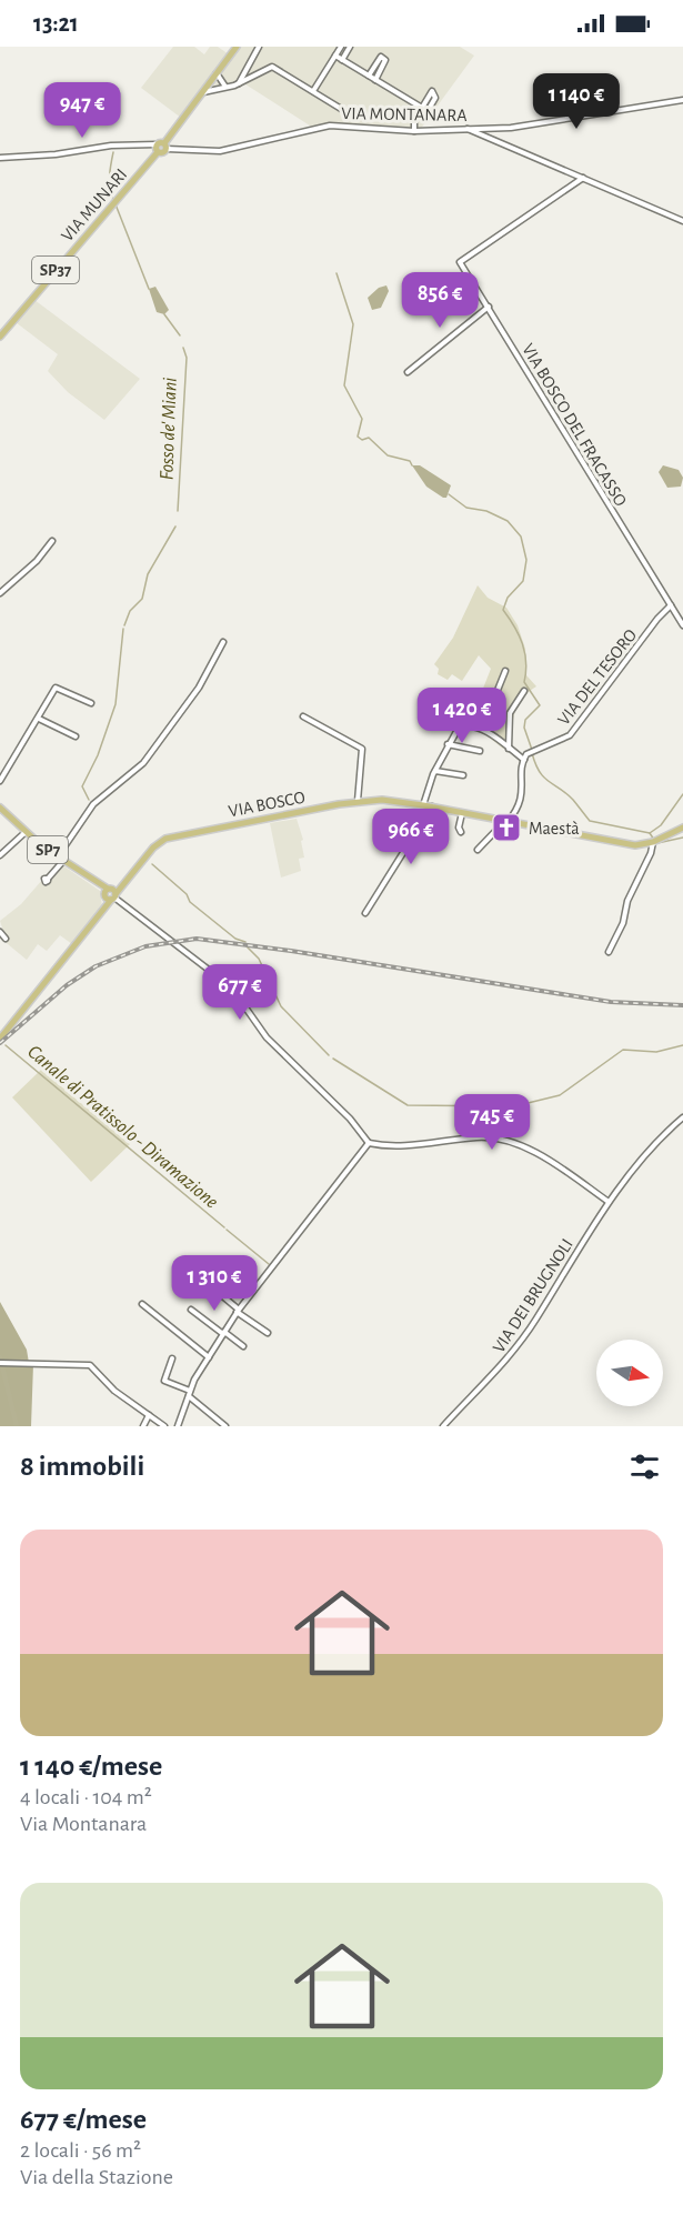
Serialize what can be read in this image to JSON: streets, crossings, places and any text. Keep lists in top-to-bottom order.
{
  "streets": {
    "main road": [
      "VIA MUNARI",
      "SP37",
      "VIA BOSCO",
      "SP7"
    ],
    "street": [
      "VIA MONTANARA",
      "VIA BOSCO DEL FRACASSO",
      "VIA DEL TESORO",
      "VIA DEI BRUGNOLI"
    ]
  },
  "crossings": [
    ["VIA MONTANARA", "VIA MUNARI"],
    ["VIA MONTANARA", "SP37"],
    ["VIA MUNARI", "SP37"],
    ["VIA BOSCO DEL FRACASSO", "VIA DEL TESORO"],
    ["VIA BOSCO", "SP7"]
  ],
  "water": ["Fosso de' Miani", "Canale di Pratissolo - Diramazione"],
  "places": {
    "church": ["Maestà"]
  },
  "north": "right",
  "page": {
    "status": "13:21",
    "price": [
      "1 140 €",
      "947 €",
      "856 €",
      "1 420 €",
      "966 €",
      "677 €",
      "745 €",
      "1 310 €"
    ],
    "heading": "8 immobili",
    "list": [
      {
        "name": "1 140 €/mese",
        "note": "4 locali · 104 m² · Via Montanara"
      },
      {
        "name": "677 €/mese",
        "note": "2 locali · 56 m² · Via della Stazione"
      }
    ]
  }
}
